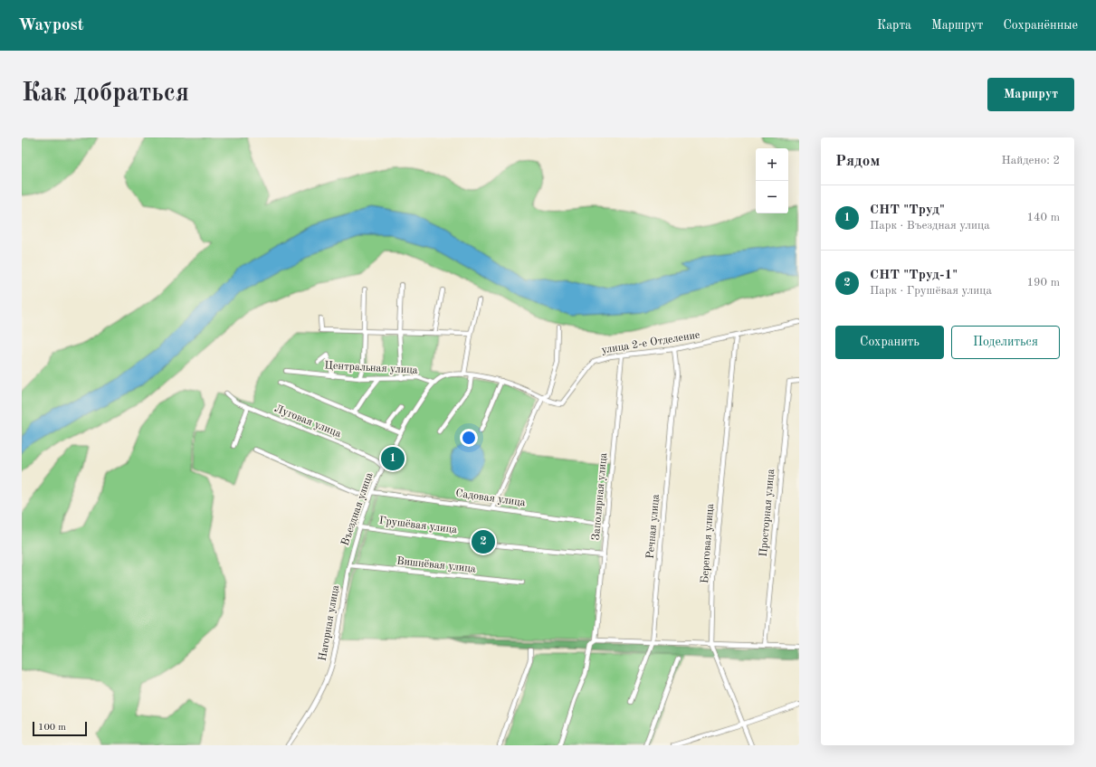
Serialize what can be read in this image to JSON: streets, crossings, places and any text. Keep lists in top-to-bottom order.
{
  "streets": {
    "street": [
      "улица 2-е Отделение",
      "Центральная улица",
      "Луговая улица",
      "Заполярная улица",
      "Садовая улица",
      "Въездная улица",
      "Просторная улица",
      "Грушёвая улица",
      "Речная улица",
      "Береговая улица",
      "Вишнёвая улица",
      "Нагорная улица"
    ]
  },
  "crossings": [
    ["улица 2-е Отделение", "Заполярная улица"],
    ["улица 2-е Отделение", "Въездная улица"],
    ["улица 2-е Отделение", "Речная улица"],
    ["улица 2-е Отделение", "Береговая улица"],
    ["Центральная улица", "Въездная улица"],
    ["Луговая улица", "Въездная улица"],
    ["Заполярная улица", "Садовая улица"],
    ["Заполярная улица", "Грушёвая улица"],
    ["Садовая улица", "Въездная улица"],
    ["Въездная улица", "Грушёвая улица"],
    ["Въездная улица", "Вишнёвая улица"],
    ["Въездная улица", "Нагорная улица"]
  ],
  "scale_bar": "100 m",
  "page": {
    "header": "Waypost",
    "nav": ["Карта", "Маршрут", "Сохранённые"],
    "buttons": [
      "Маршрут",
      ["Сохранить", "Поделиться"]
    ],
    "title": "Как добраться",
    "heading": ["Рядом", "Найдено: 2"],
    "map_buttons": ["+", "−"],
    "list": [
      {
        "mark": "1",
        "name": "СНТ \"Труд\"",
        "note": "Парк · Въездная улица",
        "value": "140 m"
      },
      {
        "mark": "2",
        "name": "СНТ \"Труд-1\"",
        "note": "Парк · Грушёвая улица",
        "value": "190 m"
      }
    ],
    "pins": ["1", "2"],
    "scale": "100 m"
  }
}
